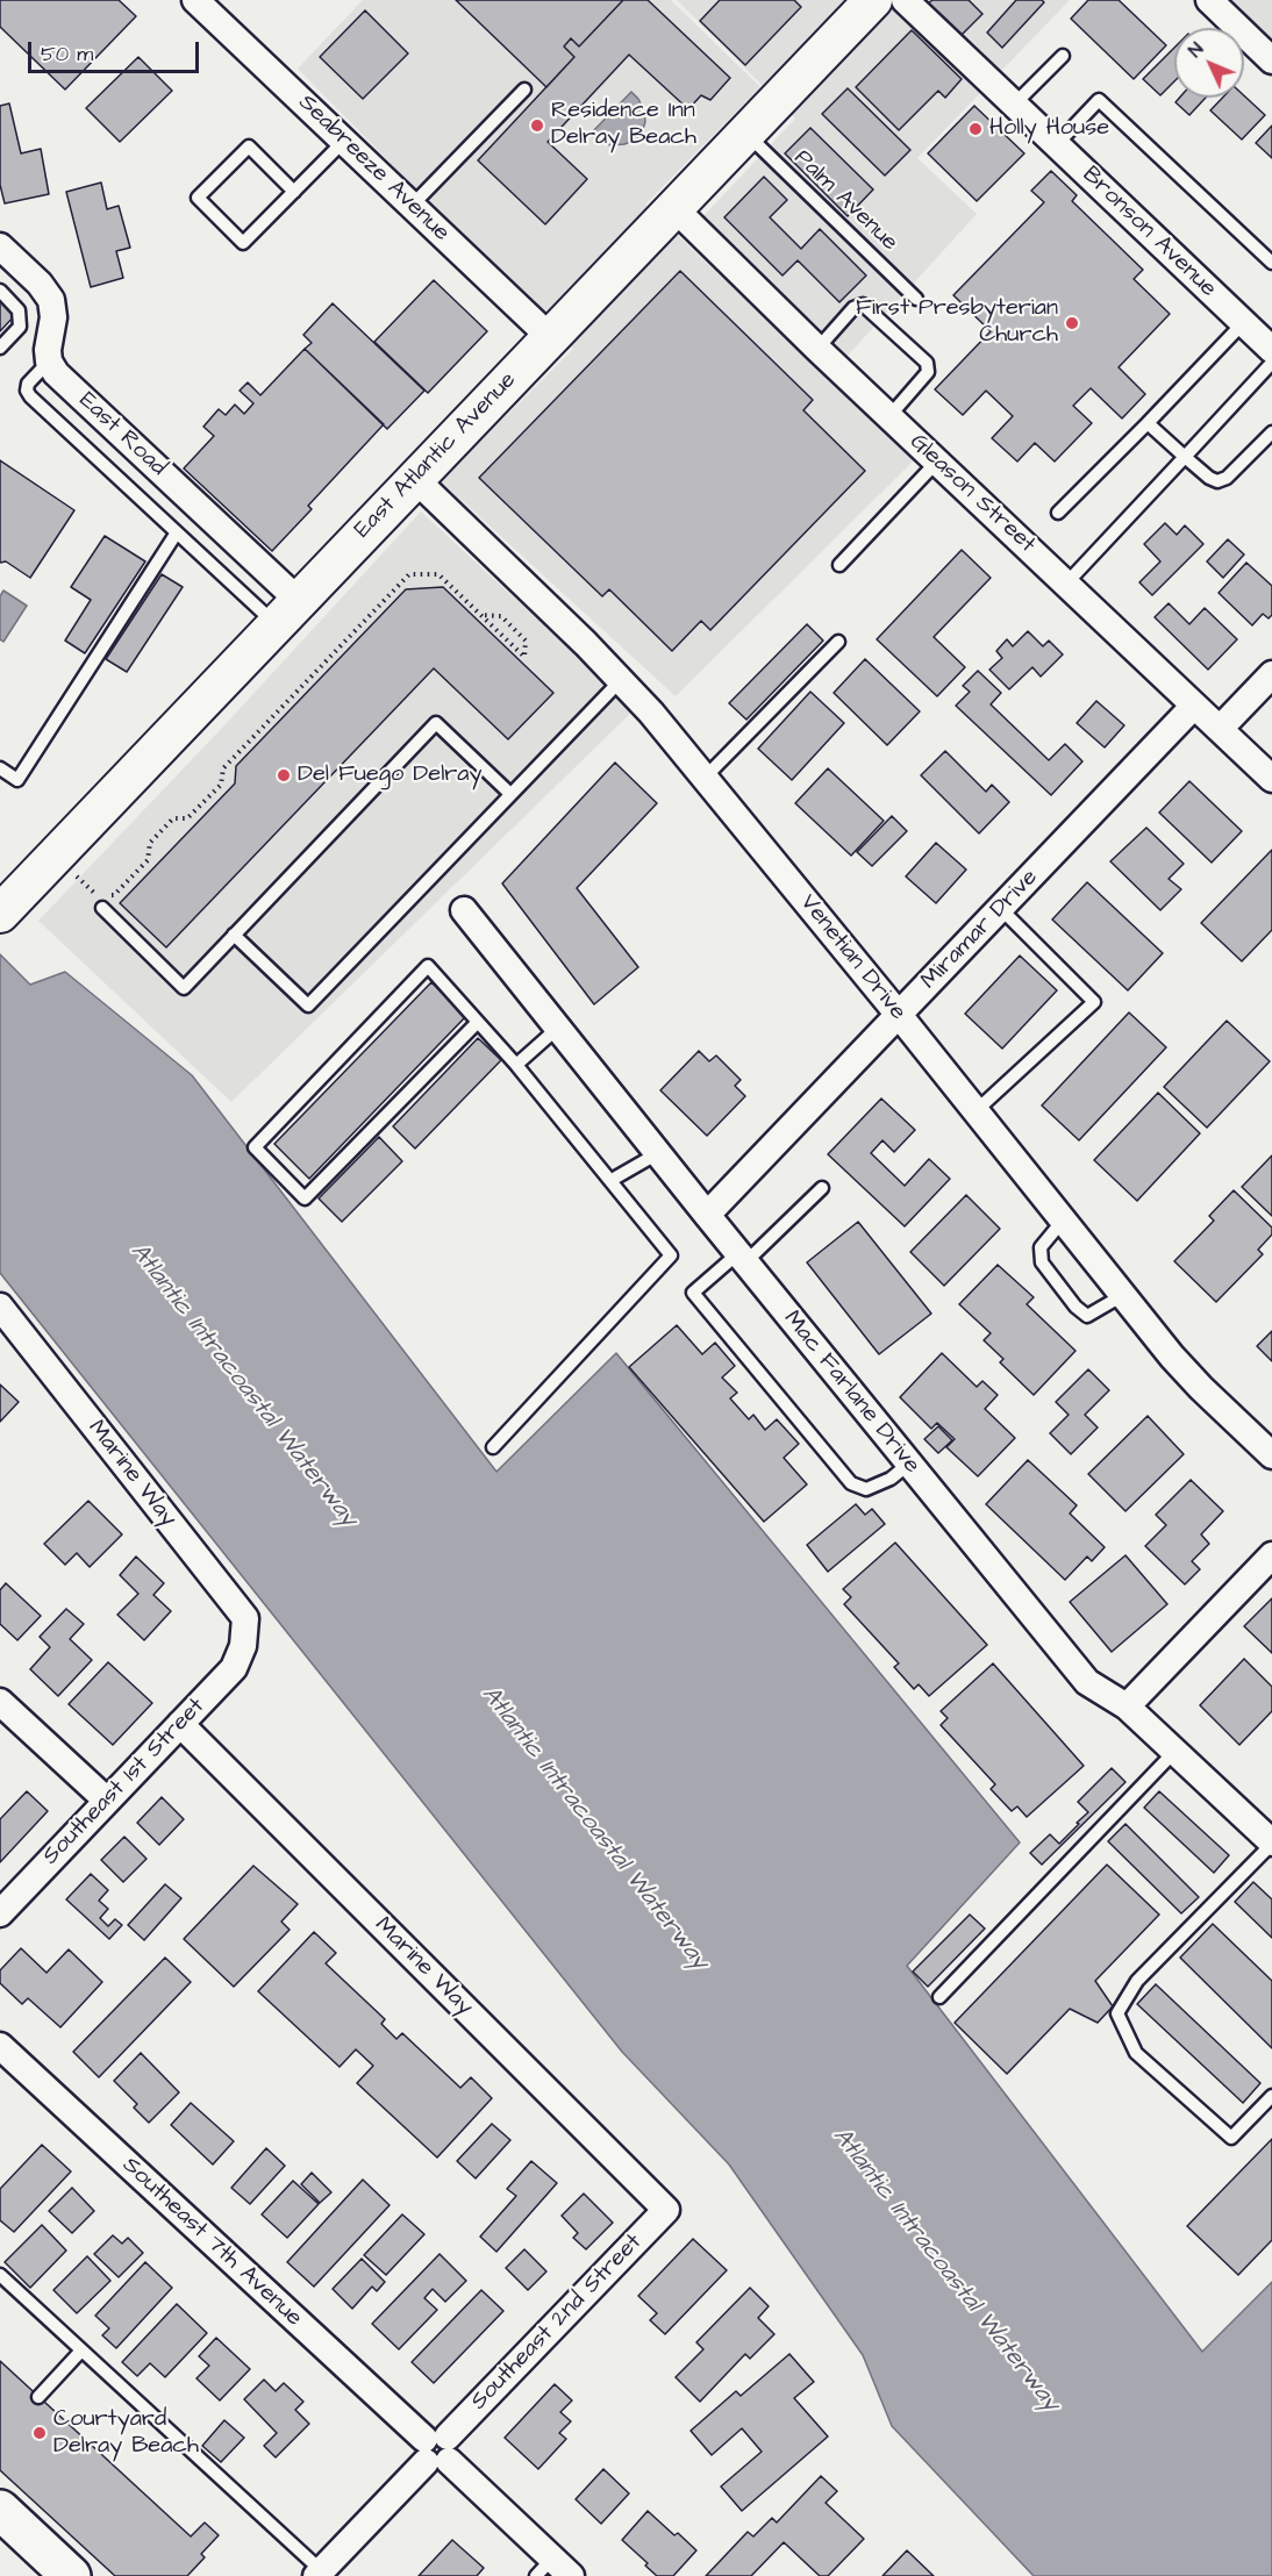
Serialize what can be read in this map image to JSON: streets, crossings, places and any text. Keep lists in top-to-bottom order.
{
  "streets": {
    "main road": ["East Atlantic Avenue"],
    "street": [
      "Seabreeze Avenue",
      "Bronson Avenue",
      "East Road",
      "Gleason Street",
      "Miramar Drive",
      "Venetian Drive",
      "Mac Farlane Drive",
      "Marine Way",
      "Southeast 1st Street",
      "Southeast 7th Avenue",
      "Southeast 2nd Street"
    ],
    "lane": ["Palm Avenue"]
  },
  "crossings": [
    ["Seabreeze Avenue", "East Atlantic Avenue"],
    ["Palm Avenue", "East Atlantic Avenue"],
    ["East Road", "East Atlantic Avenue"],
    ["East Atlantic Avenue", "Gleason Street"],
    ["East Atlantic Avenue", "Venetian Drive"],
    ["Gleason Street", "Miramar Drive"],
    ["Miramar Drive", "Venetian Drive"],
    ["Miramar Drive", "Mac Farlane Drive"],
    ["Marine Way", "Southeast 1st Street"],
    ["Marine Way", "Southeast 2nd Street"],
    ["Southeast 7th Avenue", "Southeast 2nd Street"]
  ],
  "water": ["Atlantic Intracoastal Waterway"],
  "places": [
    "Residence Inn Delray Beach",
    "Holly House",
    "First Presbyterian Church",
    "Del Fuego Delray",
    "Courtyard Delray Beach"
  ],
  "scale_bar": "50 m",
  "north": "top left"
}
